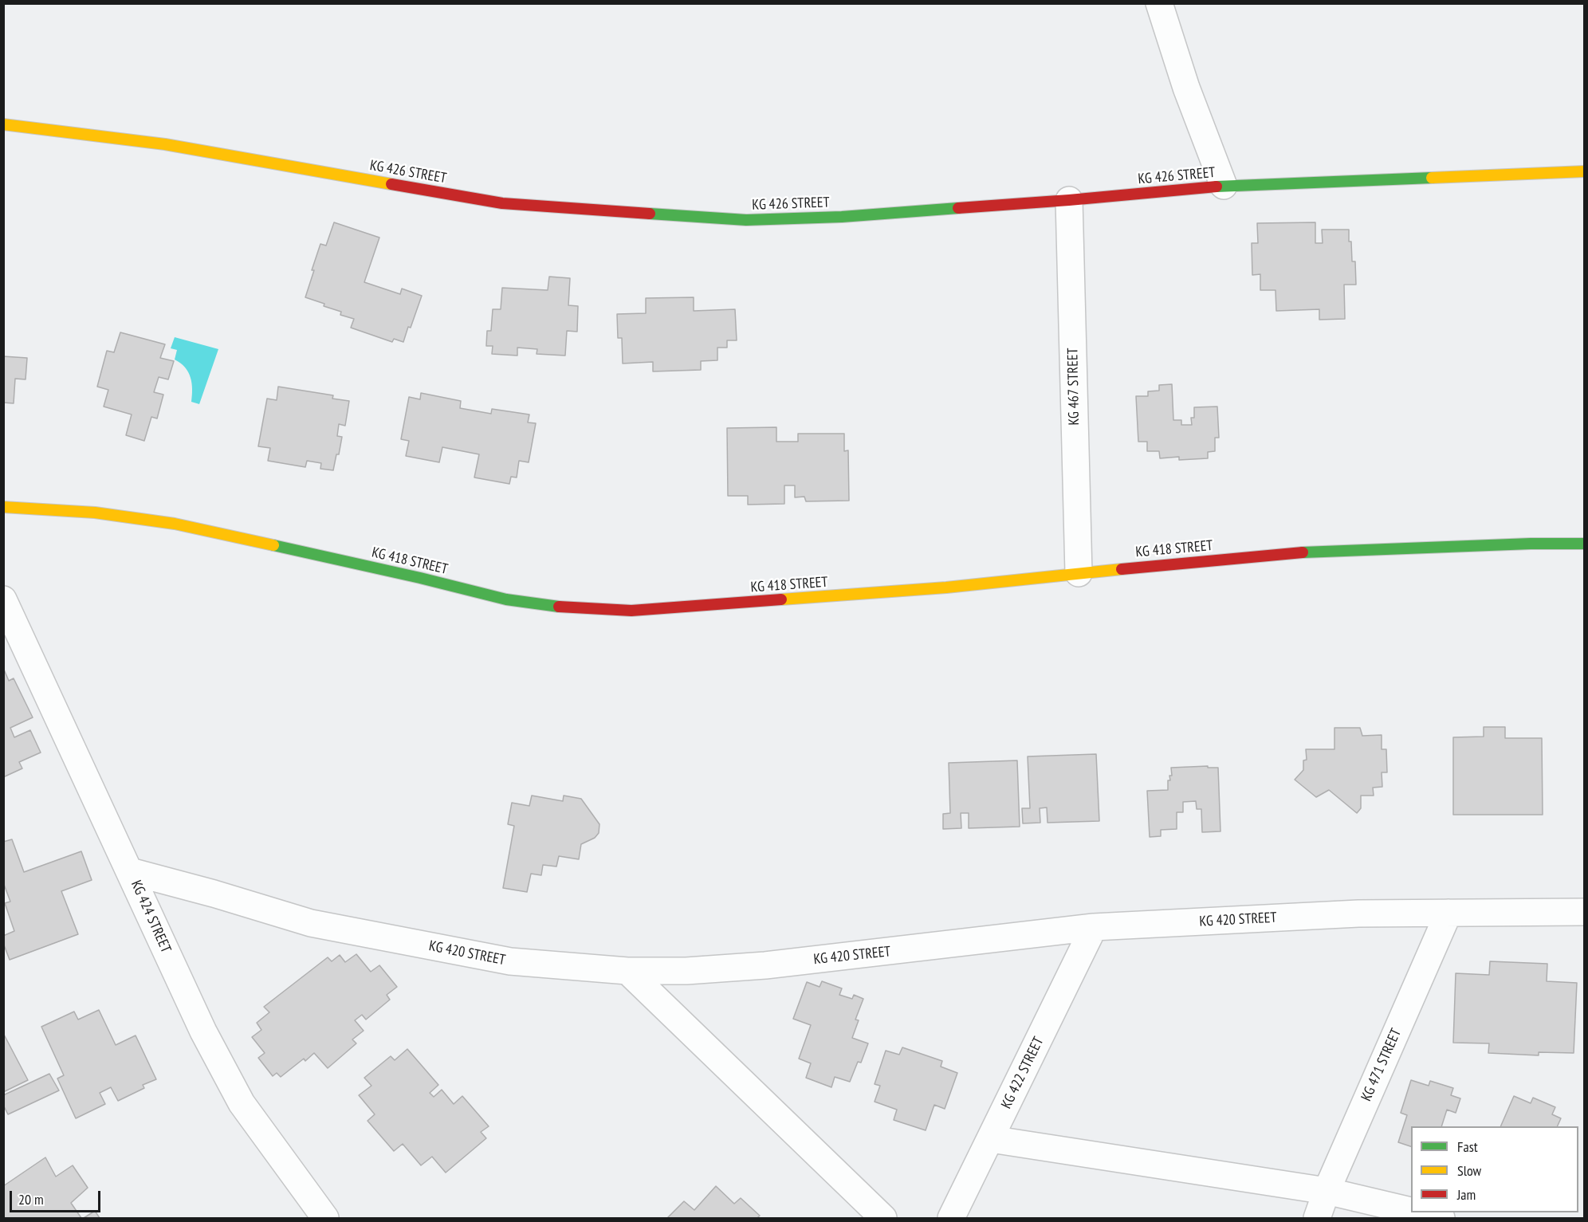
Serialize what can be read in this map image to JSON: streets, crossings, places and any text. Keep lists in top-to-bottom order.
{
  "streets": {
    "street": [
      "KG 426 STREET",
      "KG 467 STREET",
      "KG 418 STREET",
      "KG 424 STREET",
      "KG 420 STREET",
      "KG 471 STREET",
      "KG 422 STREET"
    ]
  },
  "crossings": [
    ["KG 426 STREET", "KG 467 STREET"],
    ["KG 467 STREET", "KG 418 STREET"],
    ["KG 424 STREET", "KG 420 STREET"],
    ["KG 420 STREET", "KG 471 STREET"],
    ["KG 420 STREET", "KG 422 STREET"]
  ],
  "legend": ["Fast", "Slow", "Jam"],
  "scale_bar": "20 m"
}
